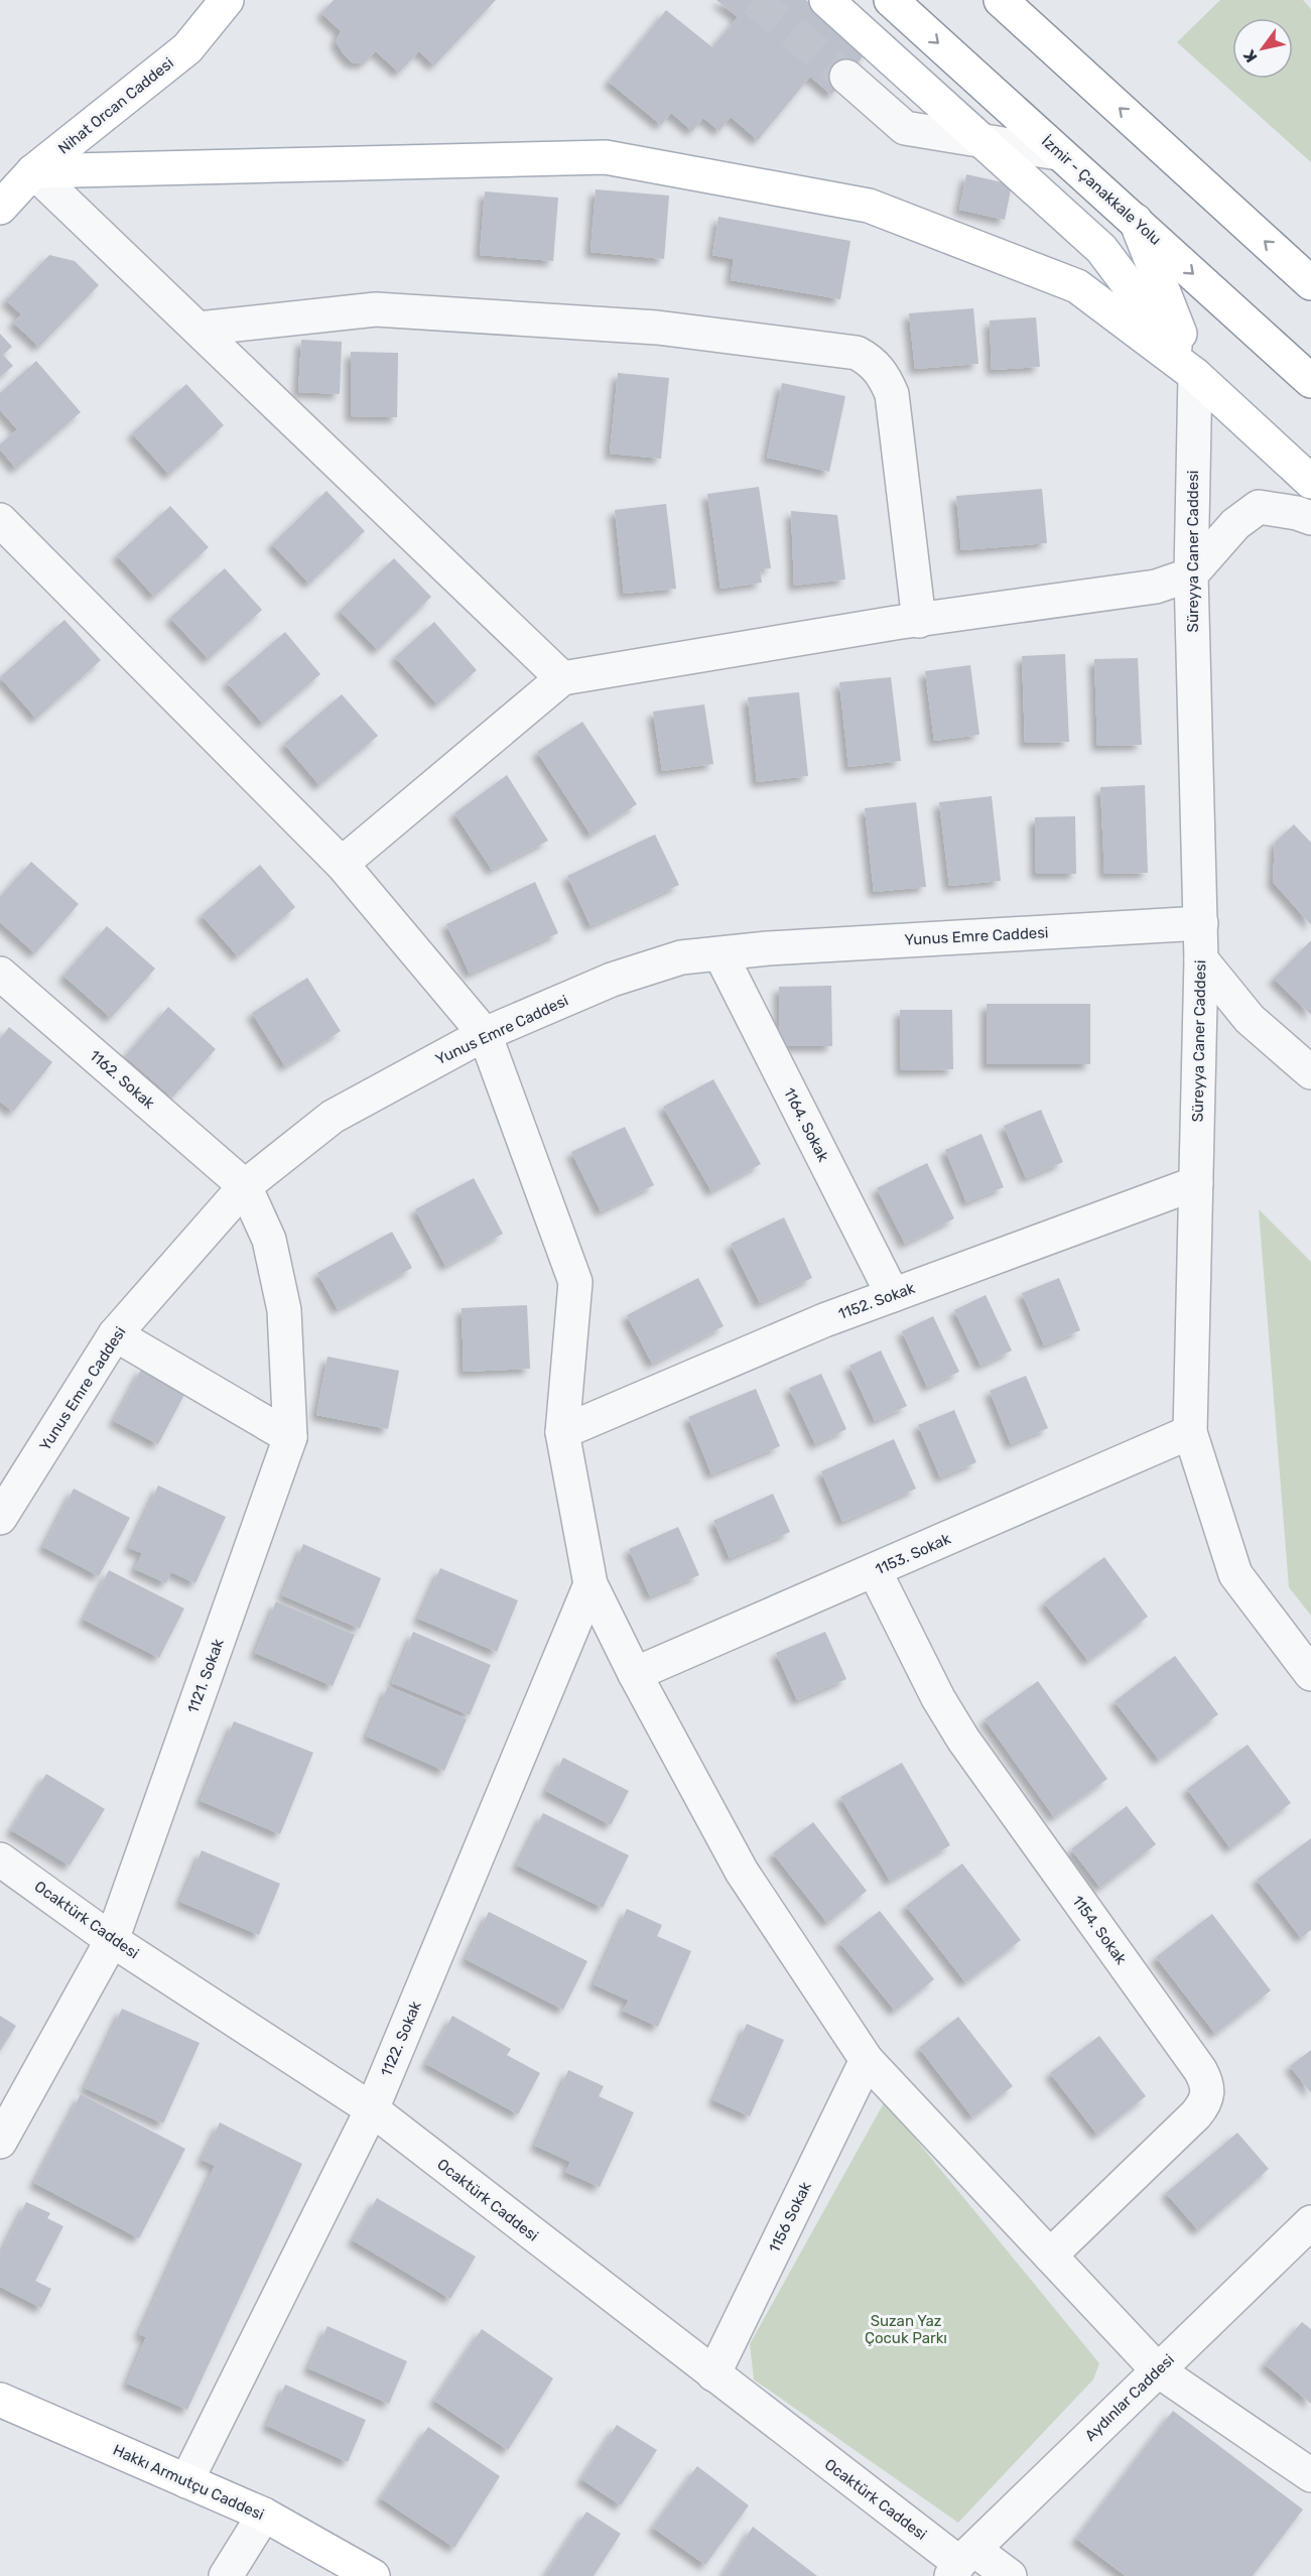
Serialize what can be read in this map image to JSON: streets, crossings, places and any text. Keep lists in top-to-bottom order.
{
  "streets": {
    "main road": ["Nihat Orcan Caddesi", "İzmir - Çanakkale Yolu", "Hakkı Armutçu Caddesi"],
    "street": [
      "Süreyya Caner Caddesi",
      "Yunus Emre Caddesi",
      "1162. Sokak",
      "1164. Sokak",
      "1152. Sokak",
      "1153. Sokak",
      "1121. Sokak",
      "Ocaktürk Caddesi",
      "1154. Sokak",
      "1122. Sokak",
      "1156 Sokak",
      "Aydınlar Caddesi"
    ]
  },
  "crossings": [
    ["Süreyya Caner Caddesi", "Yunus Emre Caddesi"],
    ["Süreyya Caner Caddesi", "1152. Sokak"],
    ["Süreyya Caner Caddesi", "1153. Sokak"],
    ["Yunus Emre Caddesi", "1162. Sokak"],
    ["Yunus Emre Caddesi", "1164. Sokak"],
    ["Yunus Emre Caddesi", "1121. Sokak"],
    ["1162. Sokak", "1121. Sokak"],
    ["1164. Sokak", "1152. Sokak"],
    ["1153. Sokak", "1154. Sokak"],
    ["1121. Sokak", "Ocaktürk Caddesi"],
    ["Ocaktürk Caddesi", "1122. Sokak"],
    ["Ocaktürk Caddesi", "1156 Sokak"],
    ["Ocaktürk Caddesi", "Aydınlar Caddesi"],
    ["1122. Sokak", "Hakkı Armutçu Caddesi"]
  ],
  "parks": ["Suzan Yaz Çocuk Parkı"],
  "north": "bottom left"
}
